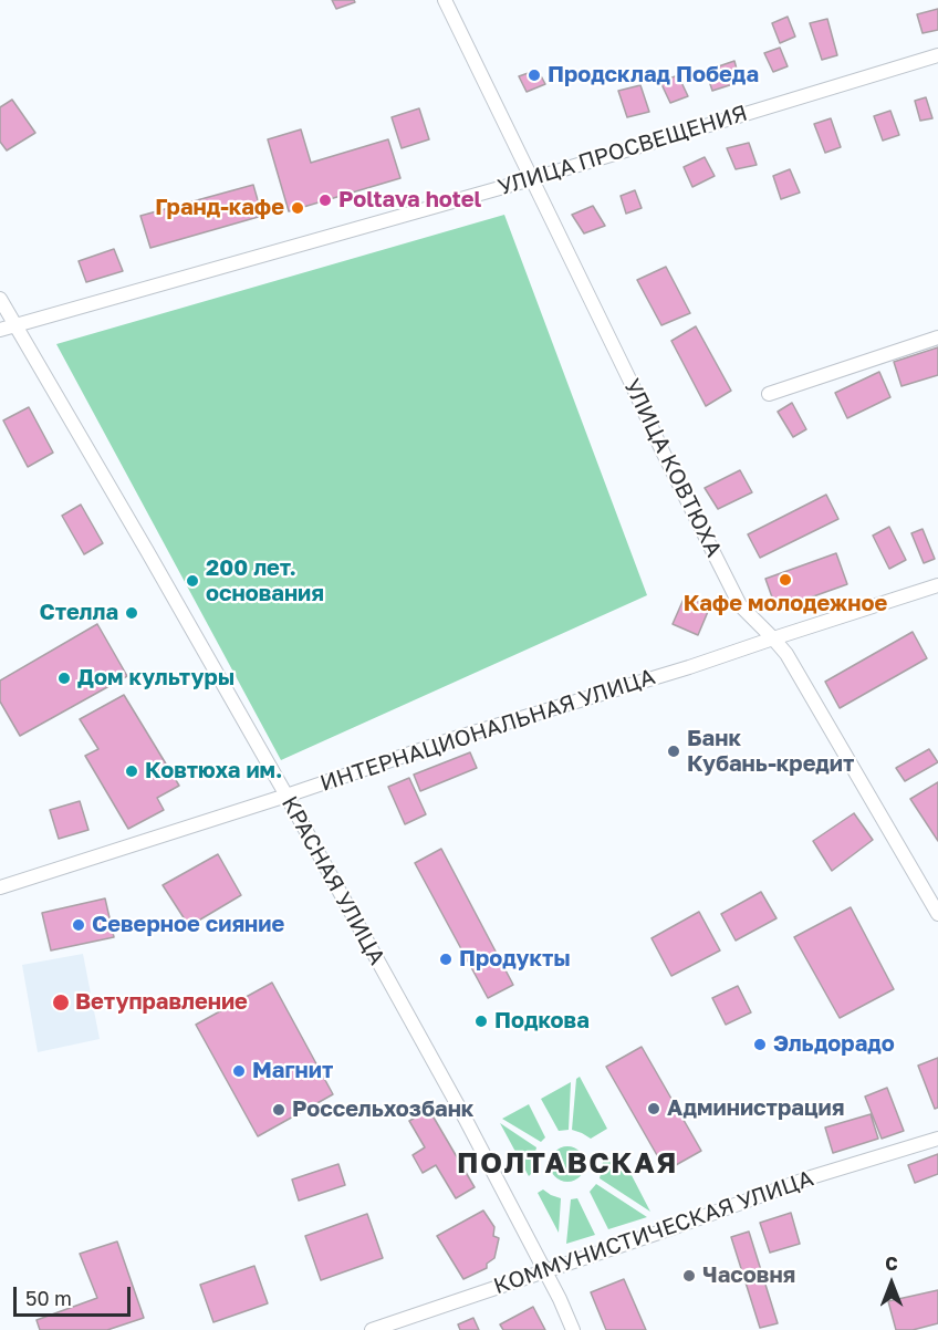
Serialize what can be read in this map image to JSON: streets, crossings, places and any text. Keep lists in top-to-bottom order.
{
  "streets": {
    "street": [
      "УЛИЦА ПРОСВЕЩЕНИЯ",
      "УЛИЦА КОВТЮХА",
      "ИНТЕРНАЦИОНАЛЬНАЯ УЛИЦА",
      "КРАСНАЯ УЛИЦА",
      "КОММУНИСТИЧЕСКАЯ УЛИЦА"
    ]
  },
  "crossings": [
    ["УЛИЦА ПРОСВЕЩЕНИЯ", "УЛИЦА КОВТЮХА"],
    ["УЛИЦА ПРОСВЕЩЕНИЯ", "КРАСНАЯ УЛИЦА"],
    ["УЛИЦА КОВТЮХА", "ИНТЕРНАЦИОНАЛЬНАЯ УЛИЦА"],
    ["ИНТЕРНАЦИОНАЛЬНАЯ УЛИЦА", "КРАСНАЯ УЛИЦА"],
    ["КРАСНАЯ УЛИЦА", "КОММУНИСТИЧЕСКАЯ УЛИЦА"]
  ],
  "districts": ["ПОЛТАВСКАЯ"],
  "places": [
    "Продсклад Победа",
    "Poltava hotel",
    "Гранд-кафе",
    "Кафе молодежное",
    "200 лет. основания",
    "Стелла",
    "Дом культуры",
    "Банк Кубань-кредит",
    "Ковтюха им.",
    "Северное сияние",
    "Продукты",
    "Ветуправление",
    "Подкова",
    "Эльдорадо",
    "Магнит",
    "Администрация",
    "Россельхозбанк",
    "Часовня"
  ],
  "scale_bar": "50 m",
  "north": "top"
}
